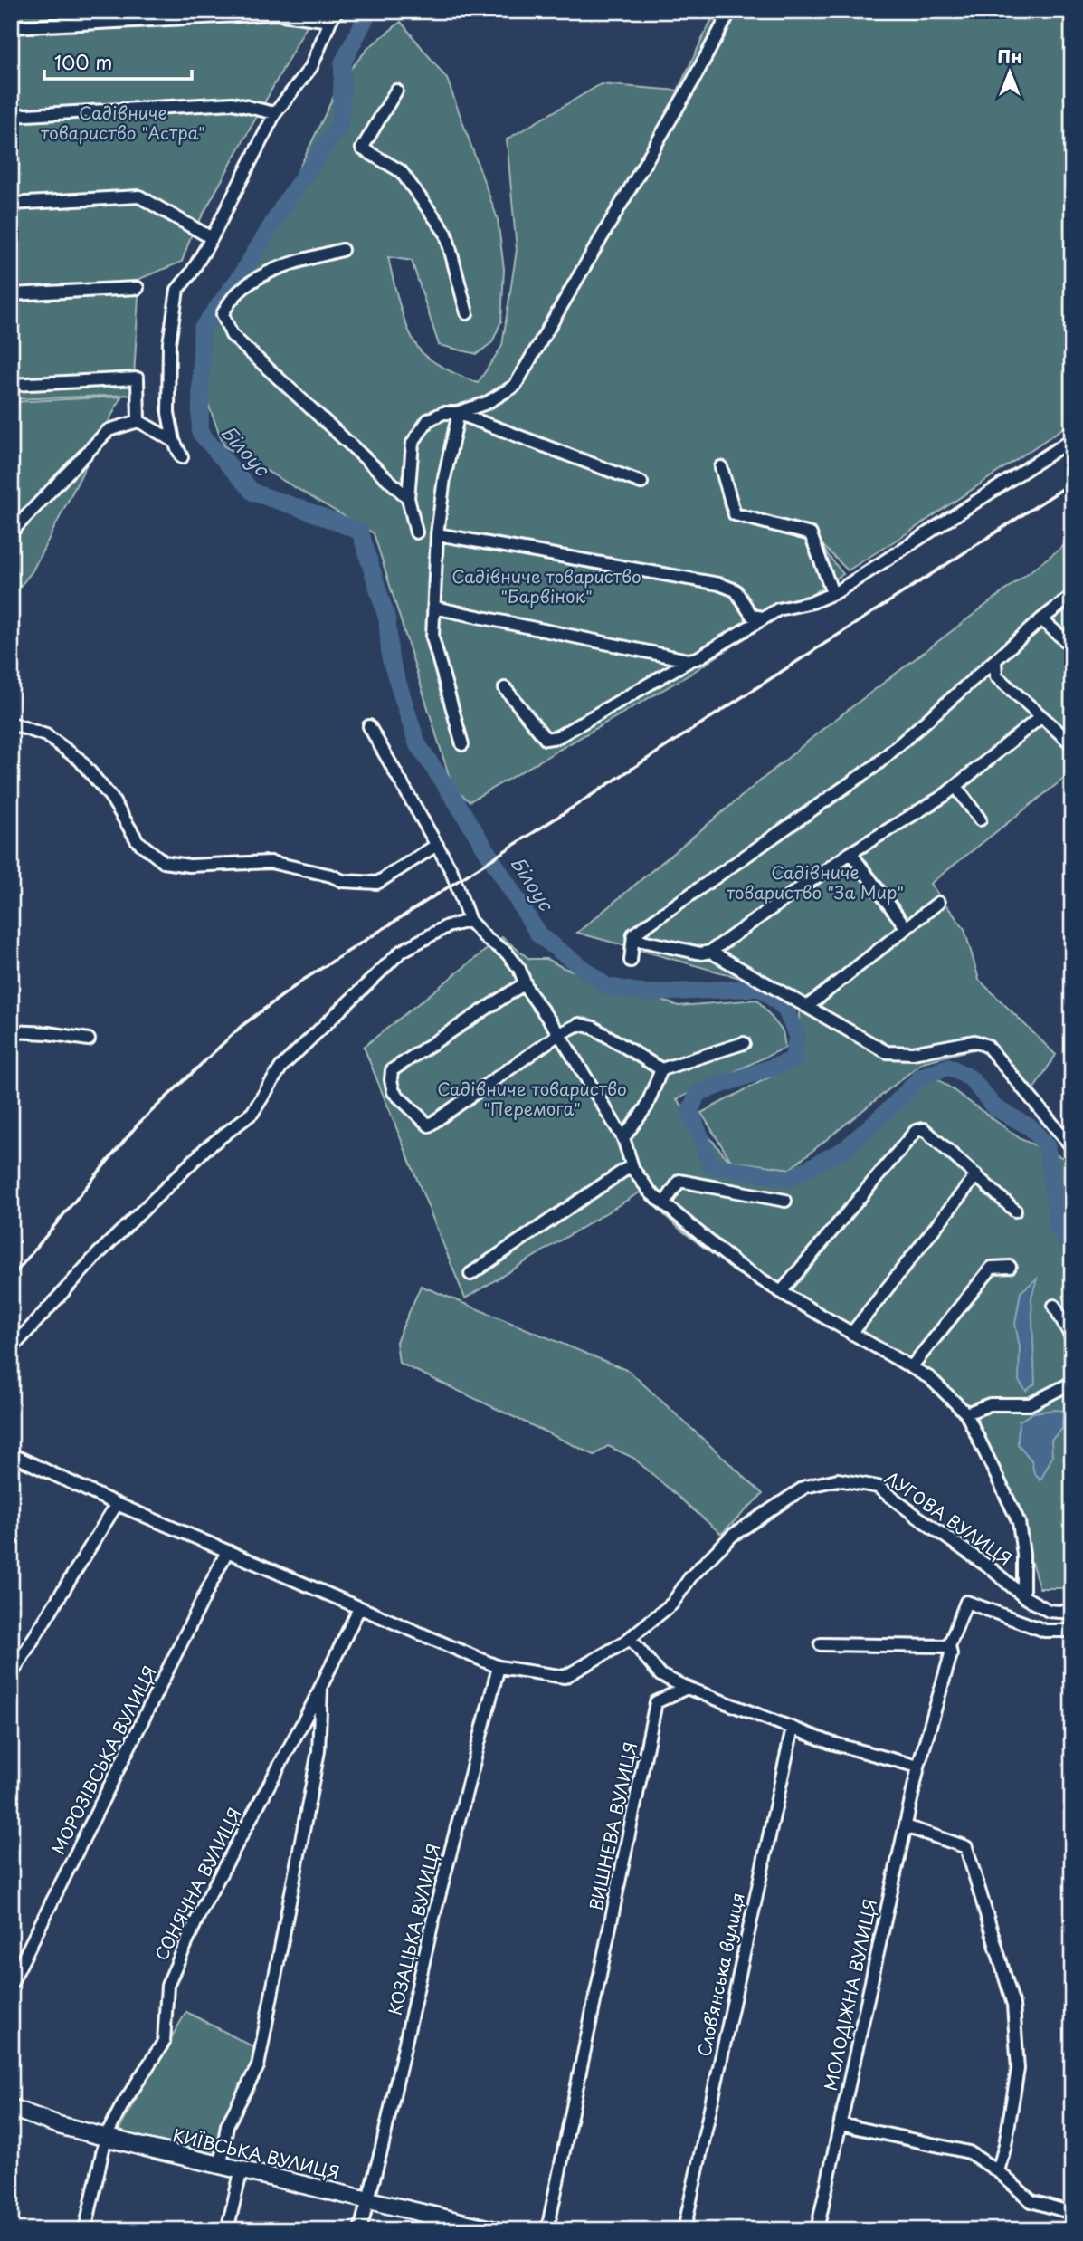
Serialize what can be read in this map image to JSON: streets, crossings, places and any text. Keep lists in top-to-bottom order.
{
  "streets": {
    "main road": ["КИЇВСЬКА ВУЛИЦЯ"],
    "street": [
      "ЛУГОВА ВУЛИЦЯ",
      "МОРОЗІВСЬКА ВУЛИЦЯ",
      "ВИШНЕВА ВУЛИЦЯ",
      "СОНЯЧНА ВУЛИЦЯ",
      "КОЗАЦЬКА ВУЛИЦЯ",
      "Словʼянська вулиця",
      "МОЛОДІЖНА ВУЛИЦЯ"
    ]
  },
  "crossings": [
    ["ЛУГОВА ВУЛИЦЯ", "МОРОЗІВСЬКА ВУЛИЦЯ"],
    ["ЛУГОВА ВУЛИЦЯ", "СОНЯЧНА ВУЛИЦЯ"],
    ["ЛУГОВА ВУЛИЦЯ", "КОЗАЦЬКА ВУЛИЦЯ"],
    ["СОНЯЧНА ВУЛИЦЯ", "КИЇВСЬКА ВУЛИЦЯ"],
    ["КОЗАЦЬКА ВУЛИЦЯ", "КИЇВСЬКА ВУЛИЦЯ"]
  ],
  "water": ["Білоус"],
  "parks": [
    "Садівниче товариство \"Астра\"",
    "Садівниче товариство \"Барвінок\"",
    "Садівниче товариство \"За Мир\"",
    "Садівниче товариство \"Перемога\""
  ],
  "scale_bar": "100 m",
  "north": "top"
}
